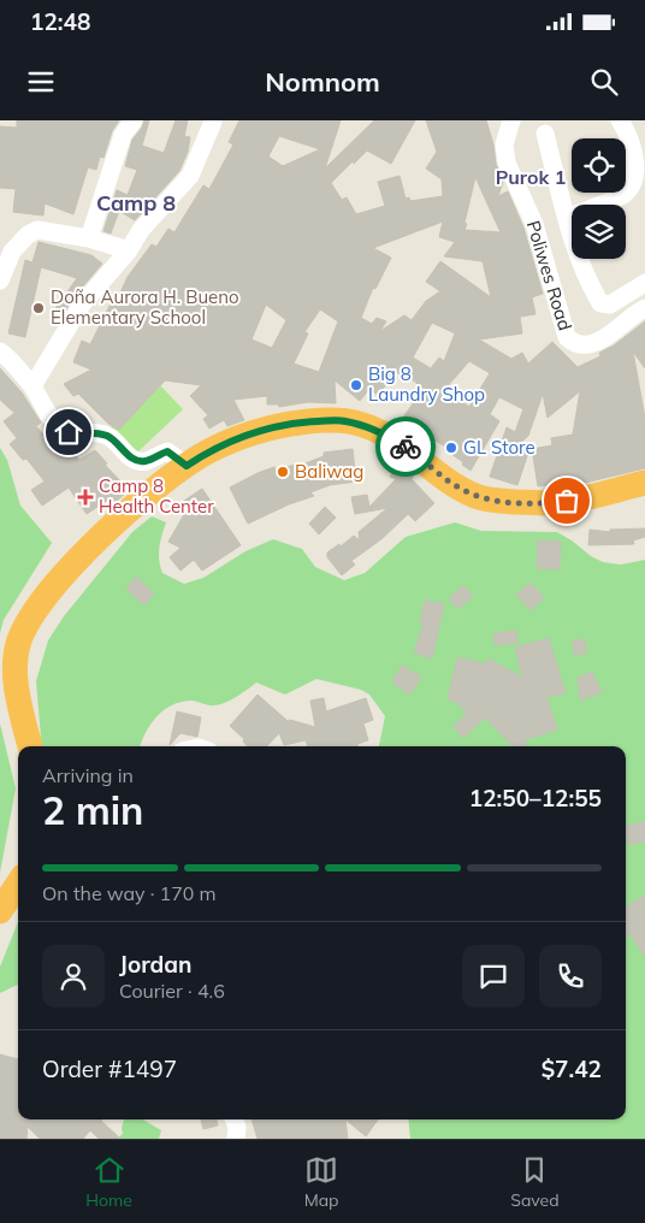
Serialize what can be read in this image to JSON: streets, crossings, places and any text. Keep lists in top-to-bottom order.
{
  "streets": {
    "street": ["Poliwes Road"]
  },
  "districts": ["Purok 1", "Camp 8"],
  "places": {
    "other": [
      "Doña Aurora H. Bueno Elementary School",
      "Big 8 Laundry Shop",
      "GL Store",
      "Baliwag"
    ],
    "health": ["Camp 8 Health Center"]
  },
  "page": {
    "status": "12:48",
    "header": "Nomnom",
    "heading": ["2 min", "Arriving in", "12:50–12:55"],
    "panel": [
      "Jordan",
      "Courier · 4.6",
      "Order #1497",
      "$7.42"
    ],
    "bar": "On the way · 170 m",
    "tabs": ["Home", "Map", "Saved"]
  }
}
